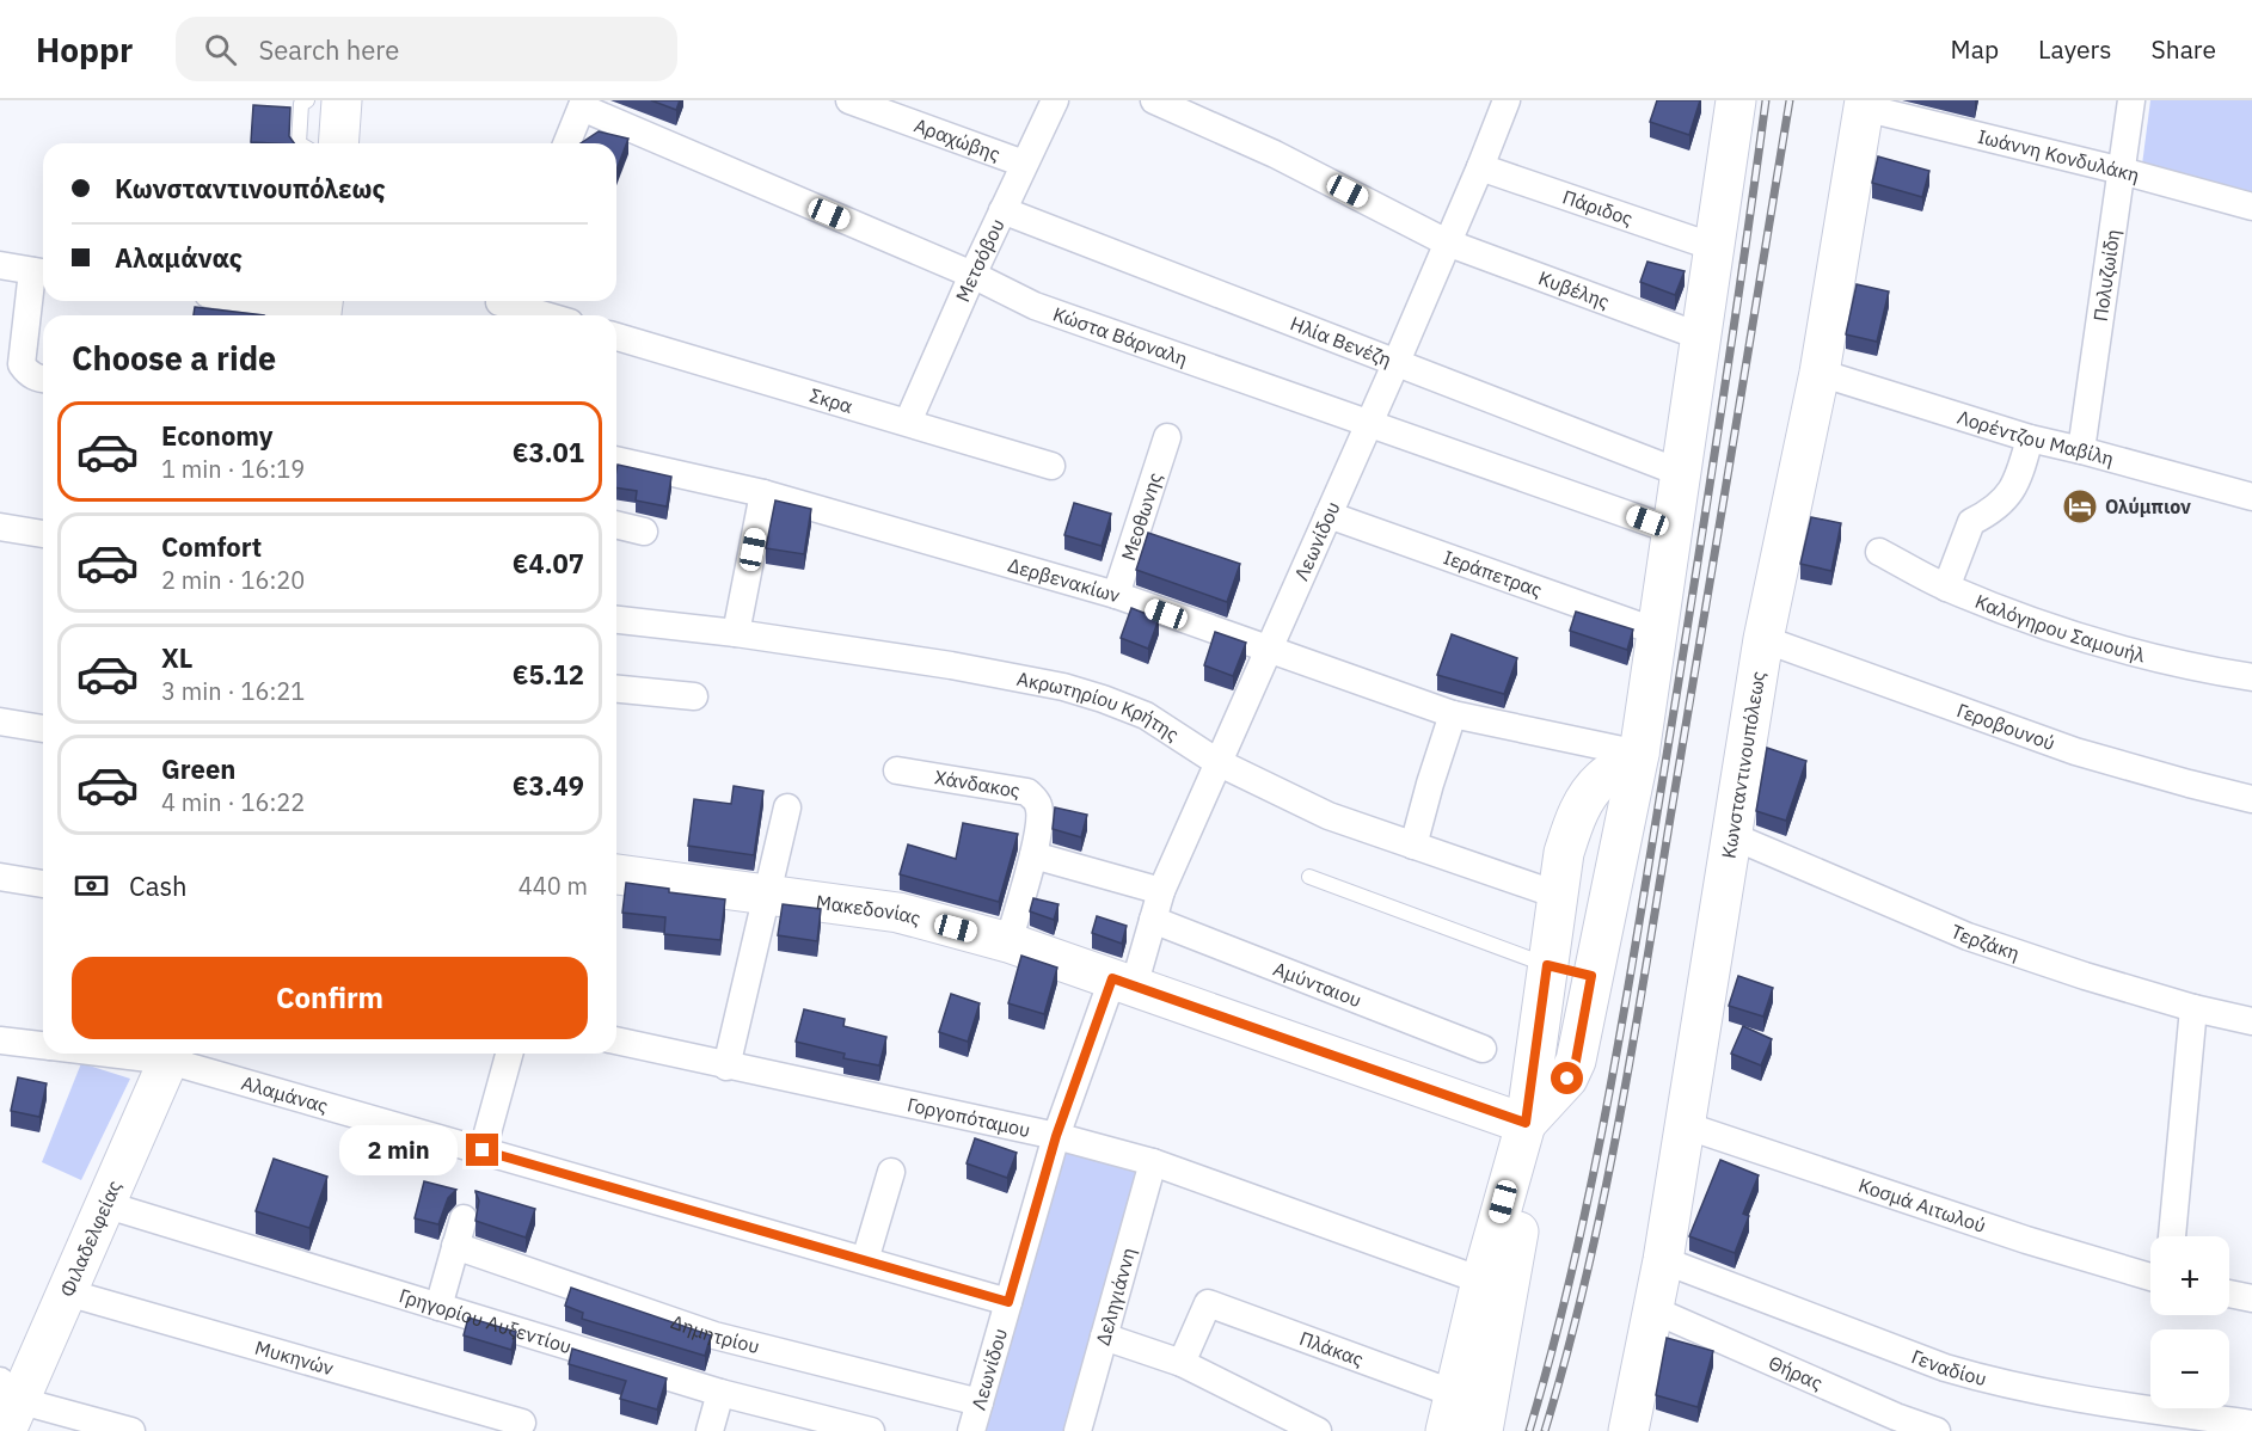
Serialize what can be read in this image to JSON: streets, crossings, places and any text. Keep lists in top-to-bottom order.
{
  "streets": {
    "street": [
      "Αραχώβης",
      "Ιωάννη Κονδυλάκη",
      "Πάριδος",
      "Μετσόβου",
      "Πολυζωίδη",
      "Κυβέλης",
      "Κώστα Βάρναλη",
      "Ηλία Βενέζη",
      "Σκρα",
      "Λορέντζου Μαβίλη",
      "Μεοθωνης",
      "Λεωνίδου",
      "Ιεράπετρας",
      "Δερβενακίων",
      "Καλόγηρου Σαμουήλ",
      "Ακρωτηρίου Κρήτης",
      "Γεροβουνού",
      "Κωνσταντινουπόλεως",
      "Χάνδακος",
      "Μακεδονίας",
      "Τερζάκη",
      "Αμύνταιου",
      "Αλαμάνας",
      "Γοργοπόταμου",
      "Κοσμά Αιτωλού",
      "Φιλαδελφείας",
      "Δεληγιάννη",
      "Γρηγορίου Αυξεντίου",
      "Δημητρίου",
      "Πλάκας",
      "Μυκηνών",
      "Γεναδίου",
      "Θήρας"
    ]
  },
  "crossings": [
    ["Αραχώβης", "Μετσόβου"],
    ["Ιωάννη Κονδυλάκη", "Πολυζωίδη"],
    ["Ιωάννη Κονδυλάκη", "Κωνσταντινουπόλεως"],
    ["Πάριδος", "Λεωνίδου"],
    ["Μετσόβου", "Κώστα Βάρναλη"],
    ["Μετσόβου", "Ηλία Βενέζη"],
    ["Μετσόβου", "Σκρα"],
    ["Πολυζωίδη", "Λορέντζου Μαβίλη"],
    ["Κυβέλης", "Λεωνίδου"],
    ["Κώστα Βάρναλη", "Λεωνίδου"],
    ["Ηλία Βενέζη", "Λεωνίδου"],
    ["Λορέντζου Μαβίλη", "Κωνσταντινουπόλεως"],
    ["Μεοθωνης", "Δερβενακίων"],
    ["Λεωνίδου", "Ιεράπετρας"],
    ["Λεωνίδου", "Δερβενακίων"],
    ["Λεωνίδου", "Ακρωτηρίου Κρήτης"],
    ["Λεωνίδου", "Μακεδονίας"],
    ["Λεωνίδου", "Αμύνταιου"],
    ["Λεωνίδου", "Αλαμάνας"],
    ["Λεωνίδου", "Γοργοπόταμου"],
    ["Λεωνίδου", "Δημητρίου"],
    ["Γεροβουνού", "Κωνσταντινουπόλεως"],
    ["Κωνσταντινουπόλεως", "Τερζάκη"],
    ["Κωνσταντινουπόλεως", "Κοσμά Αιτωλού"],
    ["Κωνσταντινουπόλεως", "Γεναδίου"],
    ["Κωνσταντινουπόλεως", "Θήρας"],
    ["Χάνδακος", "Μακεδονίας"],
    ["Αλαμάνας", "Φιλαδελφείας"],
    ["Γοργοπόταμου", "Δεληγιάννη"],
    ["Φιλαδελφείας", "Γρηγορίου Αυξεντίου"],
    ["Φιλαδελφείας", "Μυκηνών"]
  ],
  "places": {
    "hotel": ["Ολύμπιον"]
  },
  "page": {
    "header": "Hoppr",
    "search": "Search here",
    "nav": ["Map", "Layers", "Share"],
    "banner": ["Κωνσταντινουπόλεως", "Αλαμάνας"],
    "heading": "Choose a ride",
    "list": [
      {
        "name": "Economy",
        "note": "1 min · 16:19",
        "value": "€3.01"
      },
      {
        "name": "Comfort",
        "note": "2 min · 16:20",
        "value": "€4.07"
      },
      {
        "name": "XL",
        "note": "3 min · 16:21",
        "value": "€5.12"
      },
      {
        "name": "Green",
        "note": "4 min · 16:22",
        "value": "€3.49"
      }
    ],
    "pay": ["Cash", "440 m"],
    "buttons": "Confirm",
    "bubble": "2 min",
    "map_buttons": ["+", "−"]
  }
}
